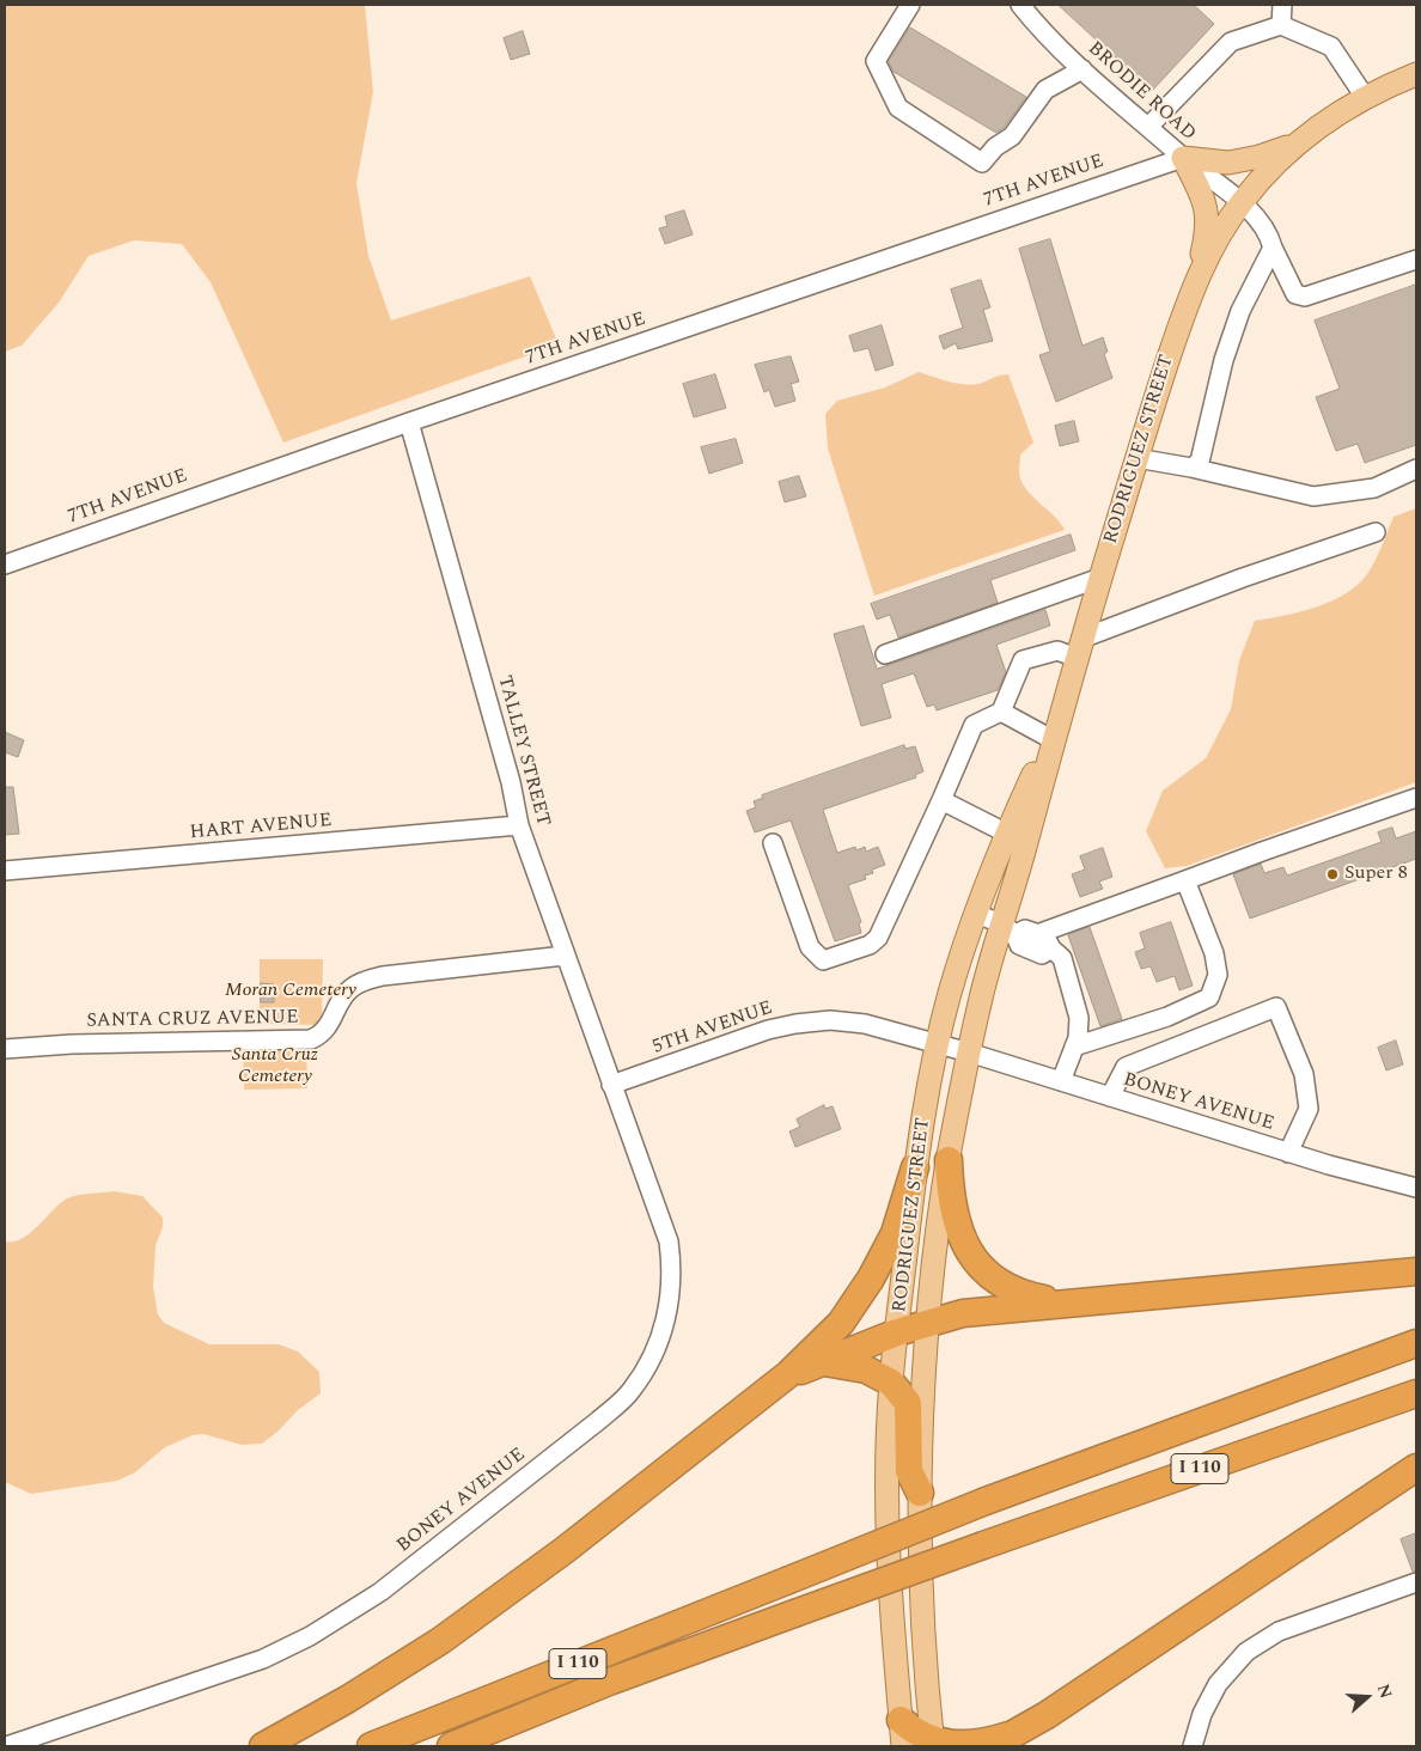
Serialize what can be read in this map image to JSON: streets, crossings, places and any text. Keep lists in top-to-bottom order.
{
  "streets": {
    "highway": ["I 110"],
    "main road": ["RODRIGUEZ STREET"],
    "street": [
      "BRODIE ROAD",
      "7TH AVENUE",
      "TALLEY STREET",
      "HART AVENUE",
      "SANTA CRUZ AVENUE",
      "5TH AVENUE",
      "BONEY AVENUE"
    ]
  },
  "crossings": [
    ["BRODIE ROAD", "7TH AVENUE"],
    ["BRODIE ROAD", "RODRIGUEZ STREET"],
    ["7TH AVENUE", "TALLEY STREET"],
    ["RODRIGUEZ STREET", "5TH AVENUE"],
    ["RODRIGUEZ STREET", "BONEY AVENUE"],
    ["TALLEY STREET", "HART AVENUE"],
    ["TALLEY STREET", "SANTA CRUZ AVENUE"],
    ["TALLEY STREET", "5TH AVENUE"],
    ["TALLEY STREET", "BONEY AVENUE"],
    ["5TH AVENUE", "BONEY AVENUE"]
  ],
  "parks": ["Moran Cemetery", "Santa Cruz Cemetery"],
  "places": ["Super 8"],
  "north": "right"
}
